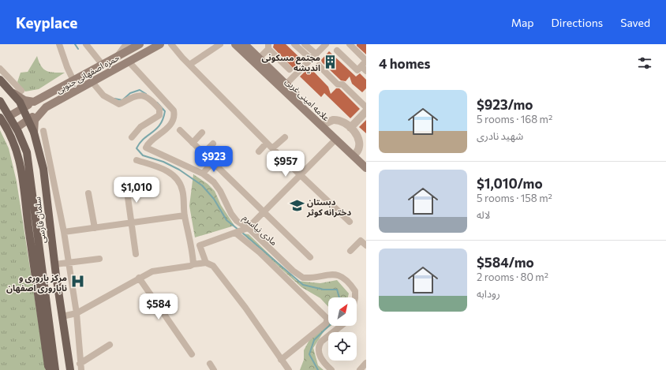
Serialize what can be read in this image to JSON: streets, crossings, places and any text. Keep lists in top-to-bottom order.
{
  "streets": {
    "main road": ["حمزه اصفهانی جنوبی", "علامه امینی غربی", "سلمان فارسی"],
    "street": ["مادی نیاسرم"]
  },
  "crossings": [
    ["حمزه اصفهانی جنوبی", "سلمان فارسی"],
    ["حمزه اصفهانی جنوبی", "مادی نیاسرم"]
  ],
  "places": {
    "building": ["مجتمع مسکونی اندیشه"],
    "school or university": ["دبستان دخترانه کوثر"],
    "hospital": ["مرکز باروری و ناباروری اصفهان"]
  },
  "north": "top right",
  "page": {
    "header": "Keyplace",
    "nav": ["Map", "Directions", "Saved"],
    "heading": "4 homes",
    "list": [
      {
        "name": "$923/mo",
        "note": "5 rooms · 168 m² · شهید نادری"
      },
      {
        "name": "$1,010/mo",
        "note": "5 rooms · 158 m² · لاله"
      },
      {
        "name": "$584/mo",
        "note": "2 rooms · 80 m² · رودابه"
      }
    ],
    "price": [
      "$923",
      "$957",
      "$1,010",
      "$584"
    ]
  }
}
